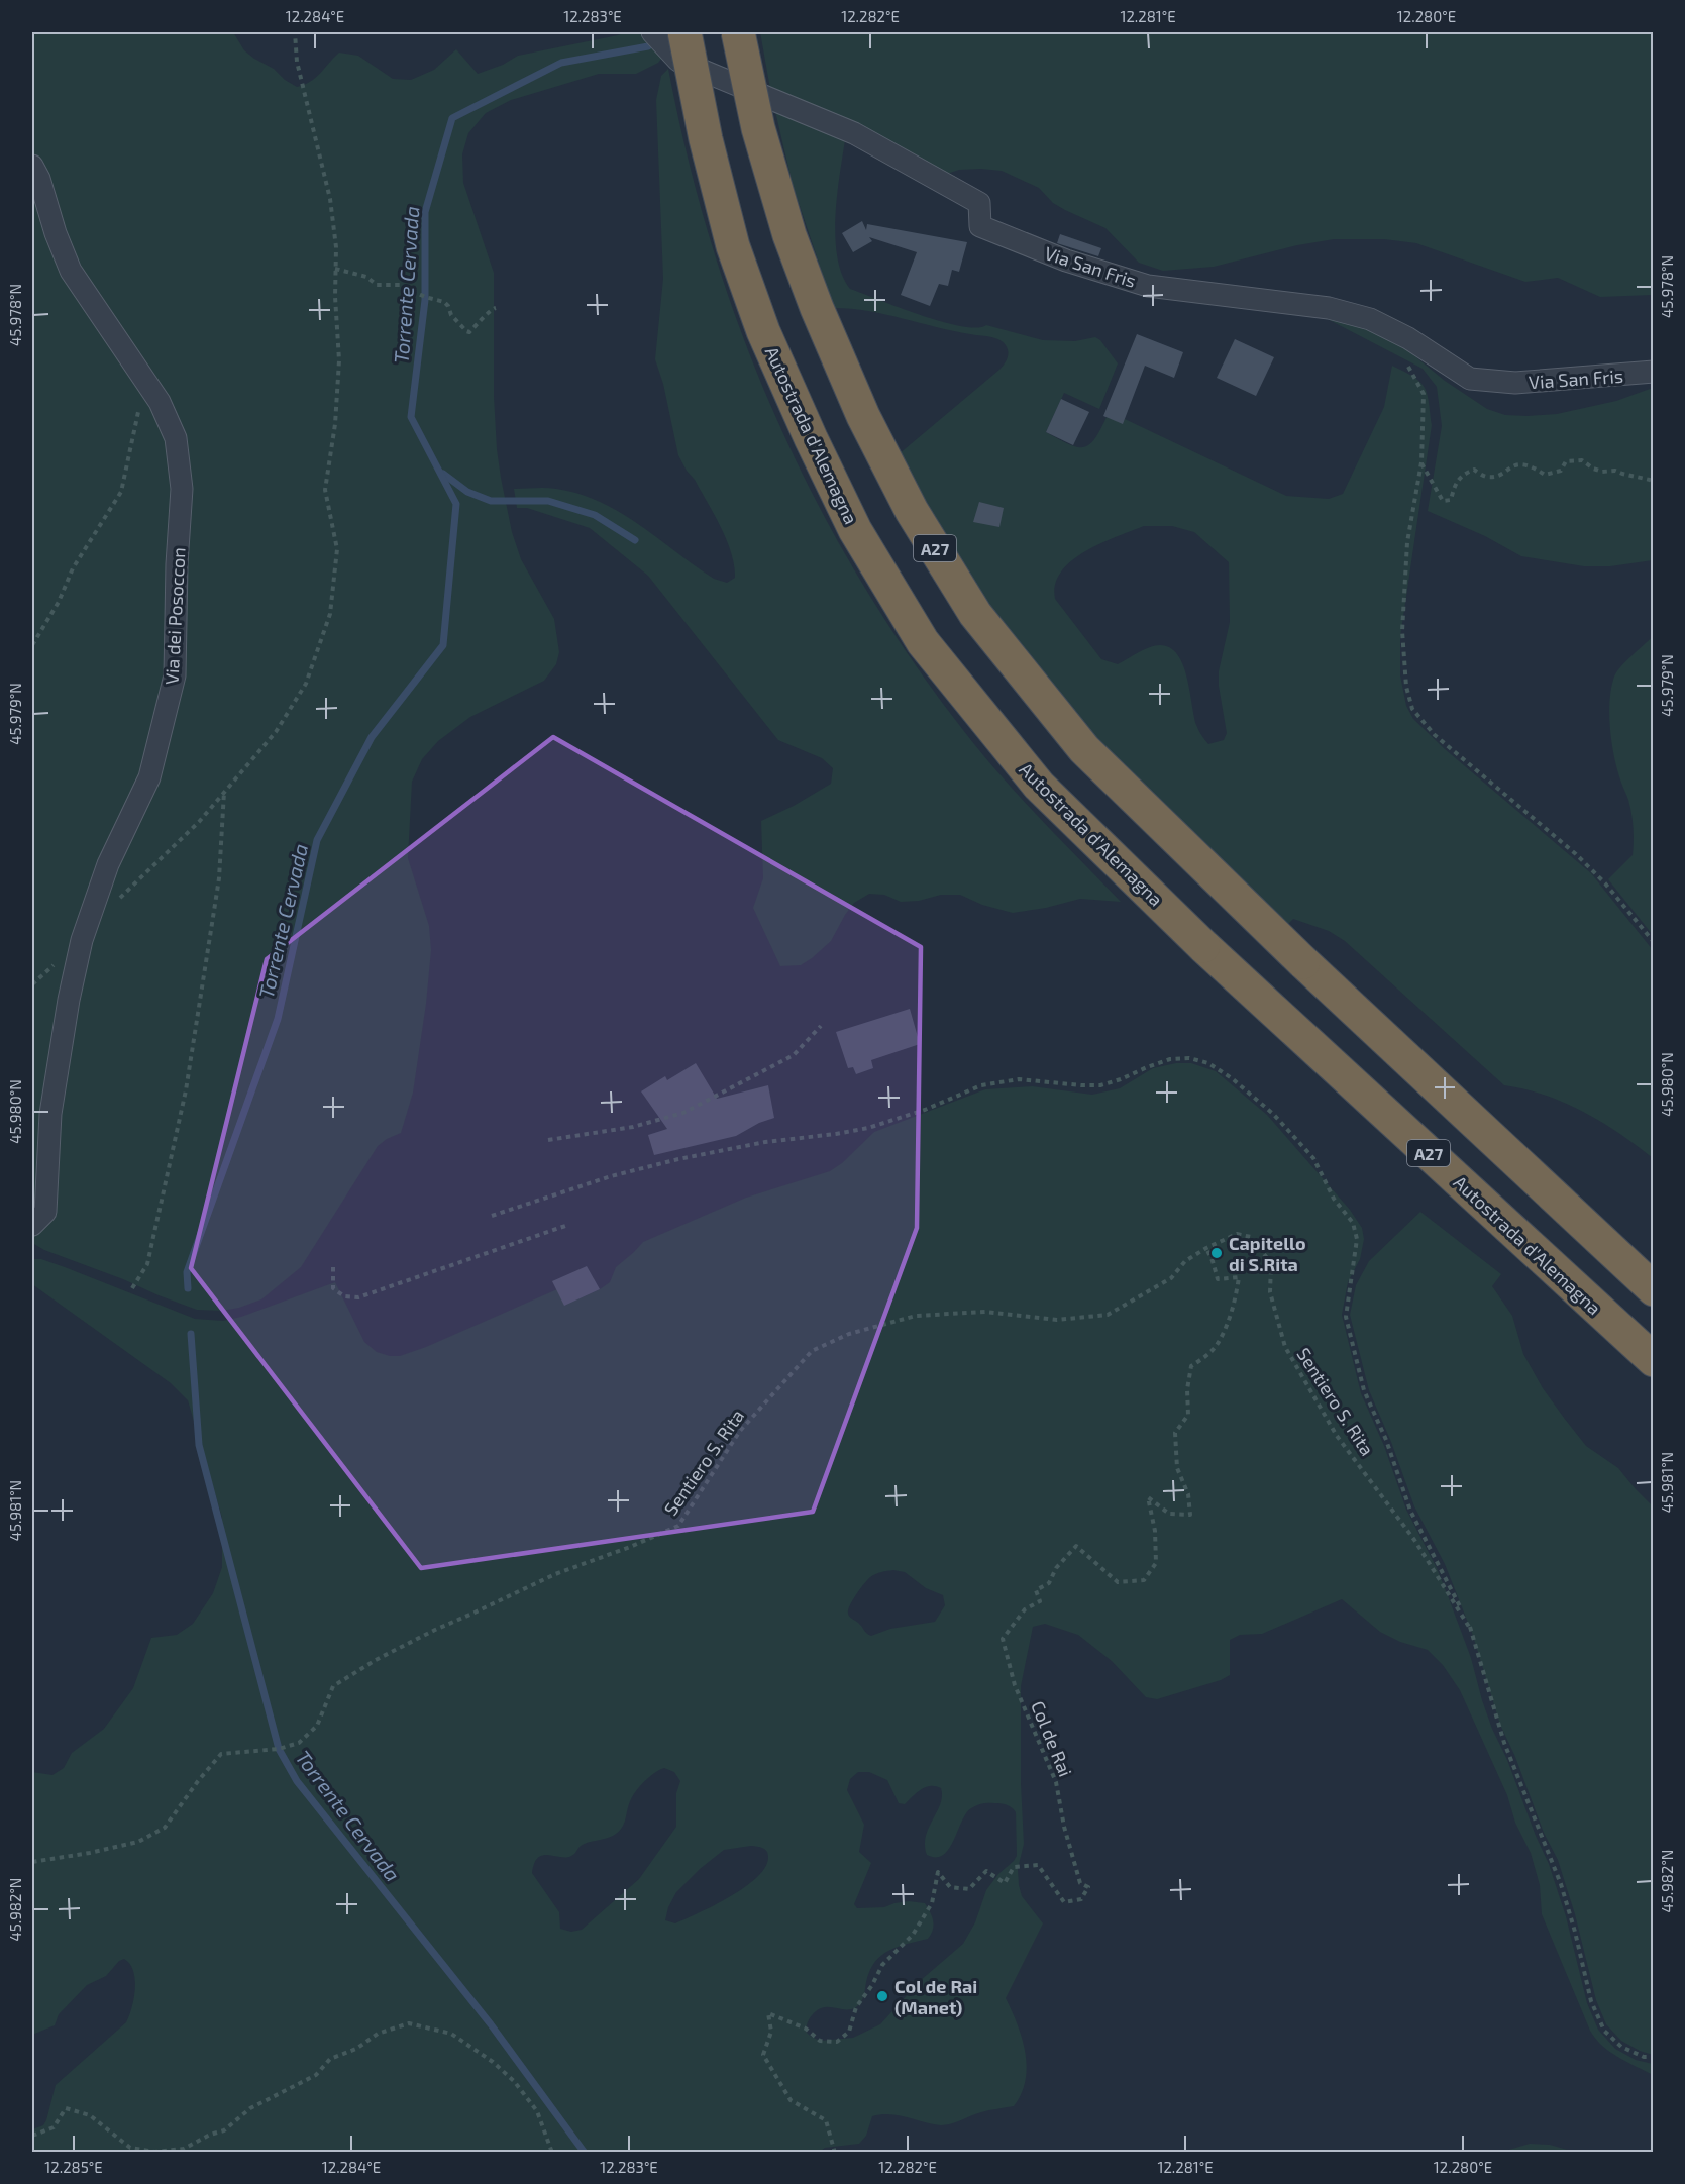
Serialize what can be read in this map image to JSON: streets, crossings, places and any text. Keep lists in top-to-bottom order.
{
  "streets": {
    "highway": ["Autostrada d'Alemagna", "A27"],
    "street": ["Via San Fris", "Via dei Posoccon"],
    "path": ["Sentiero S. Rita", "Col de Rai"]
  },
  "crossings": [
    ["Sentiero S. Rita", "Col de Rai"]
  ],
  "water": ["Torrente Cervada"],
  "places": ["Capitello di S.Rita", "Col de Rai (Manet)"],
  "coordinates": [
    "12.284°E",
    "12.283°E",
    "12.282°E",
    "12.281°E",
    "12.280°E",
    "45.978°N",
    "45.979°N",
    "45.980°N",
    "45.981°N",
    "45.982°N",
    "12.285°E"
  ]
}
